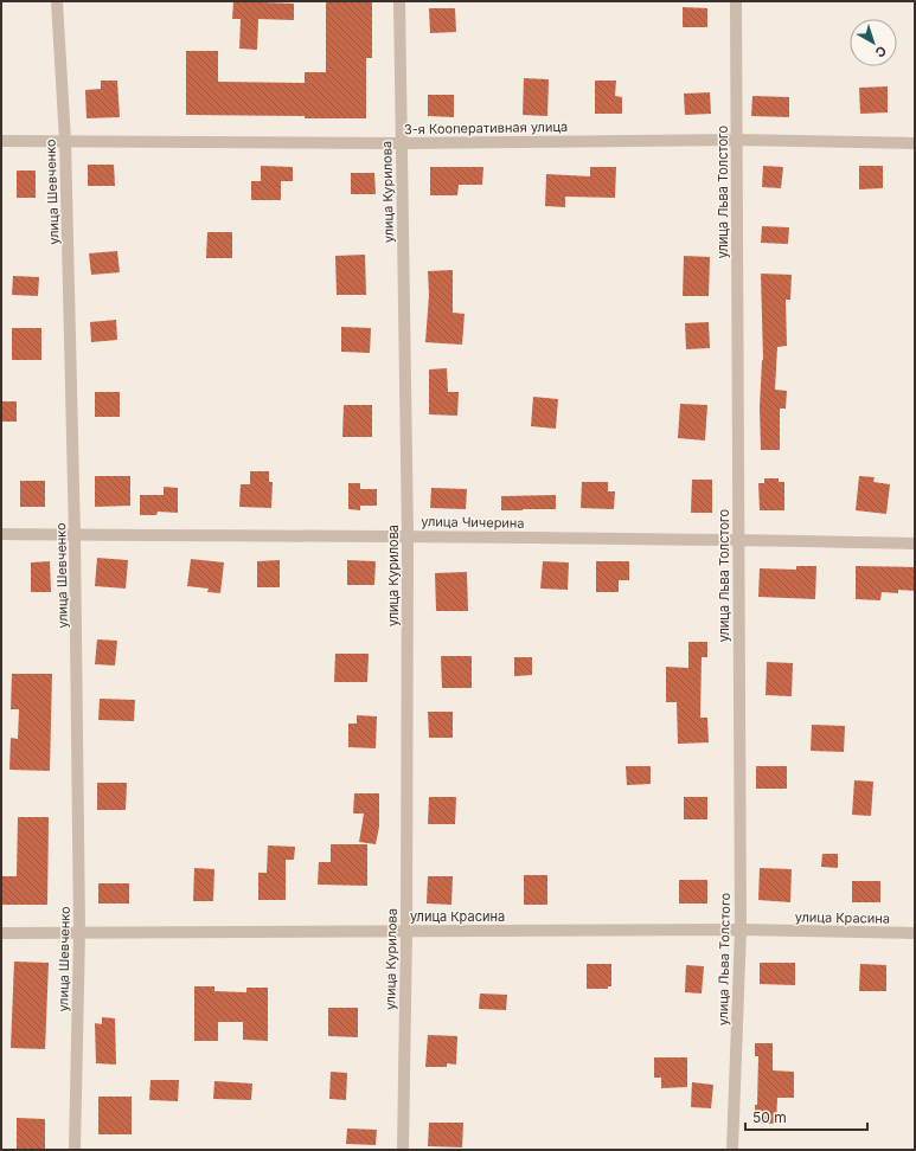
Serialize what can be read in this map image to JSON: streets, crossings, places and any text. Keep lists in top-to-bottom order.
{
  "streets": {
    "street": [
      "3-я Кооперативная улица",
      "улица Шевченко",
      "улица Курилова",
      "улица Льва Толстого",
      "улица Чичерина",
      "улица Красина"
    ]
  },
  "crossings": [
    ["3-я Кооперативная улица", "улица Шевченко"],
    ["3-я Кооперативная улица", "улица Курилова"],
    ["3-я Кооперативная улица", "улица Льва Толстого"],
    ["улица Шевченко", "улица Чичерина"],
    ["улица Шевченко", "улица Красина"],
    ["улица Курилова", "улица Чичерина"],
    ["улица Курилова", "улица Красина"],
    ["улица Льва Толстого", "улица Чичерина"],
    ["улица Льва Толстого", "улица Красина"]
  ],
  "scale_bar": "50 m",
  "north": "bottom right"
}
